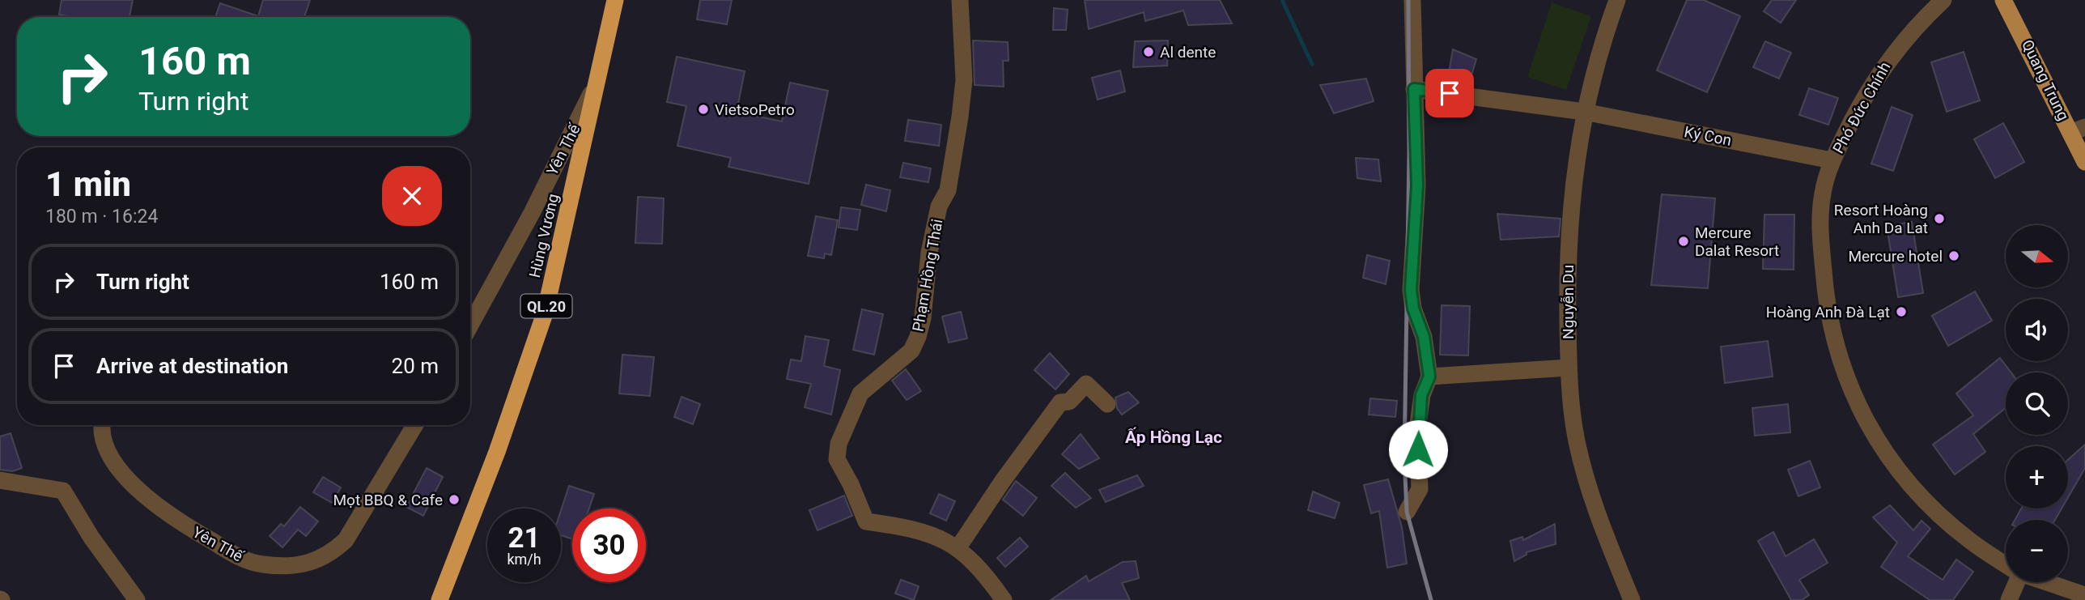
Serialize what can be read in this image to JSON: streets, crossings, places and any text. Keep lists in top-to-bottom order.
{
  "streets": {
    "highway": ["Hùng Vương", "QL.20"],
    "main road": ["Quang Trung"],
    "street": [
      "Phó Đức Chính",
      "Ký Con",
      "Yên Thế",
      "Phạm Hồng Thái",
      "Nguyễn Du"
    ]
  },
  "crossings": [
    ["Phó Đức Chính", "Ký Con"],
    ["Ký Con", "Nguyễn Du"],
    ["Yên Thế", "Hùng Vương"]
  ],
  "districts": ["Ấp Hồng Lạc"],
  "places": [
    "Al dente",
    "VietsoPetro",
    "Resort Hoàng Anh Da Lat",
    "Mercure Dalat Resort",
    "Mercure hotel",
    "Hoàng Anh Đà Lạt",
    "Mọt BBQ & Cafe"
  ],
  "north": "right",
  "page": {
    "turn": ["160 m", "Turn right"],
    "heading": ["1 min", "180 m · 16:24"],
    "map_buttons": ["+", "−"],
    "list": [
      {
        "name": "Turn right",
        "value": "160 m"
      },
      {
        "name": "Arrive at destination",
        "value": "20 m"
      }
    ],
    "speed": "21 km/h",
    "limit": "30"
  }
}
